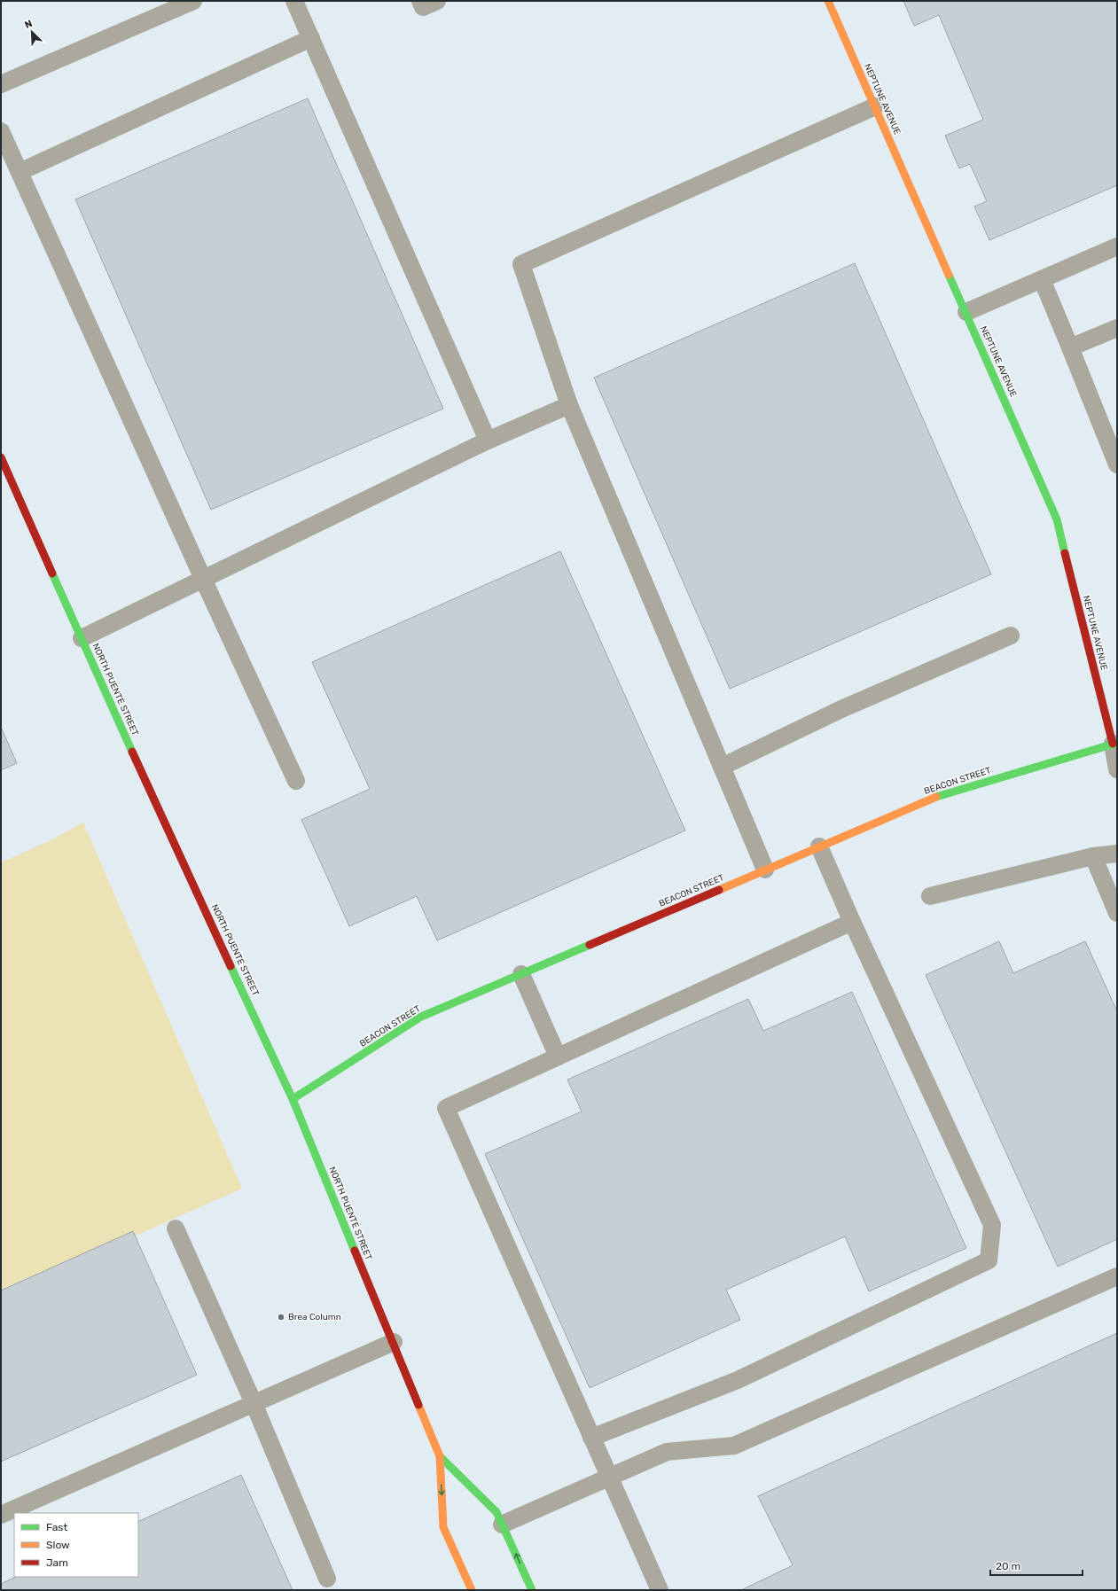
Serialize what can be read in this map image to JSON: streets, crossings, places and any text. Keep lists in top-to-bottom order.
{
  "streets": {
    "street": ["NEPTUNE AVENUE", "NORTH PUENTE STREET", "BEACON STREET"]
  },
  "crossings": [
    ["NEPTUNE AVENUE", "BEACON STREET"],
    ["NORTH PUENTE STREET", "BEACON STREET"]
  ],
  "places": ["Brea Column"],
  "legend": ["Fast", "Slow", "Jam"],
  "scale_bar": "20 m",
  "north": "top left"
}
